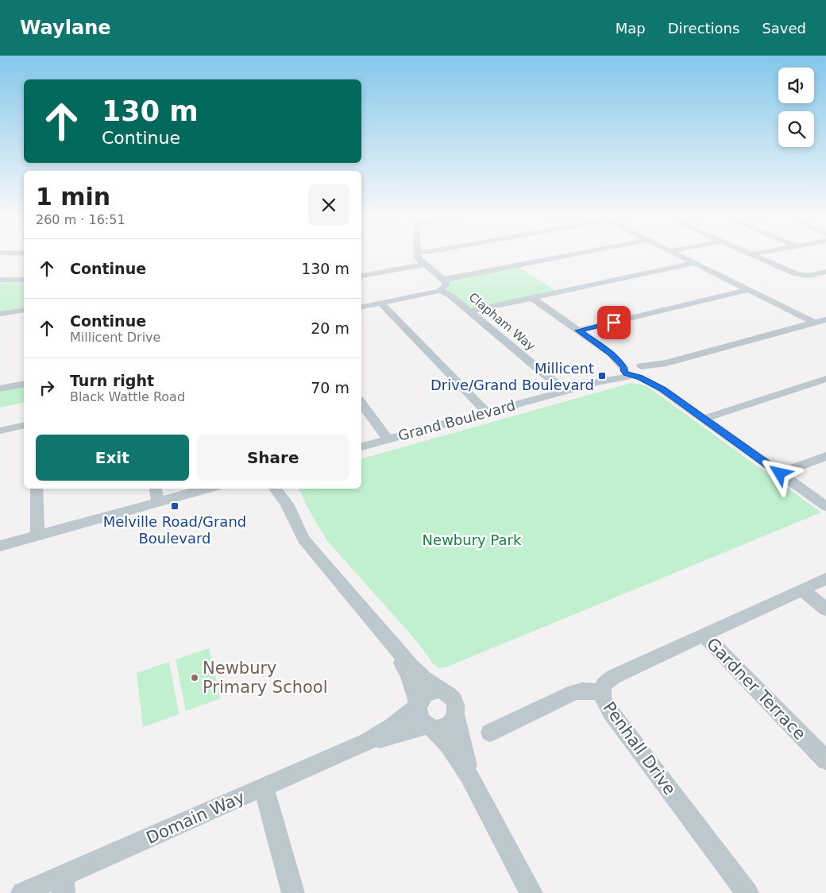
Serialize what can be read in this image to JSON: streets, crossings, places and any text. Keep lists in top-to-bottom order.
{
  "streets": {
    "street": [
      "Clapham Way",
      "Grand Boulevard",
      "Gardner Terrace",
      "Penhall Drive",
      "Domain Way"
    ]
  },
  "crossings": [
    ["Clapham Way", "Grand Boulevard"],
    ["Gardner Terrace", "Penhall Drive"]
  ],
  "parks": ["Newbury Park"],
  "places": {
    "transit": ["Millicent Drive/Grand Boulevard", "Melville Road/Grand Boulevard"],
    "other": ["Newbury Primary School"]
  },
  "page": {
    "header": "Waylane",
    "nav": ["Map", "Directions", "Saved"],
    "turn": ["130 m", "Continue"],
    "heading": ["1 min", "260 m · 16:51"],
    "list": [
      {
        "name": "Continue",
        "value": "130 m"
      },
      {
        "name": "Continue",
        "note": "Millicent Drive",
        "value": "20 m"
      },
      {
        "name": "Turn right",
        "note": "Black Wattle Road",
        "value": "70 m"
      }
    ],
    "buttons": ["Exit", "Share"]
  }
}
